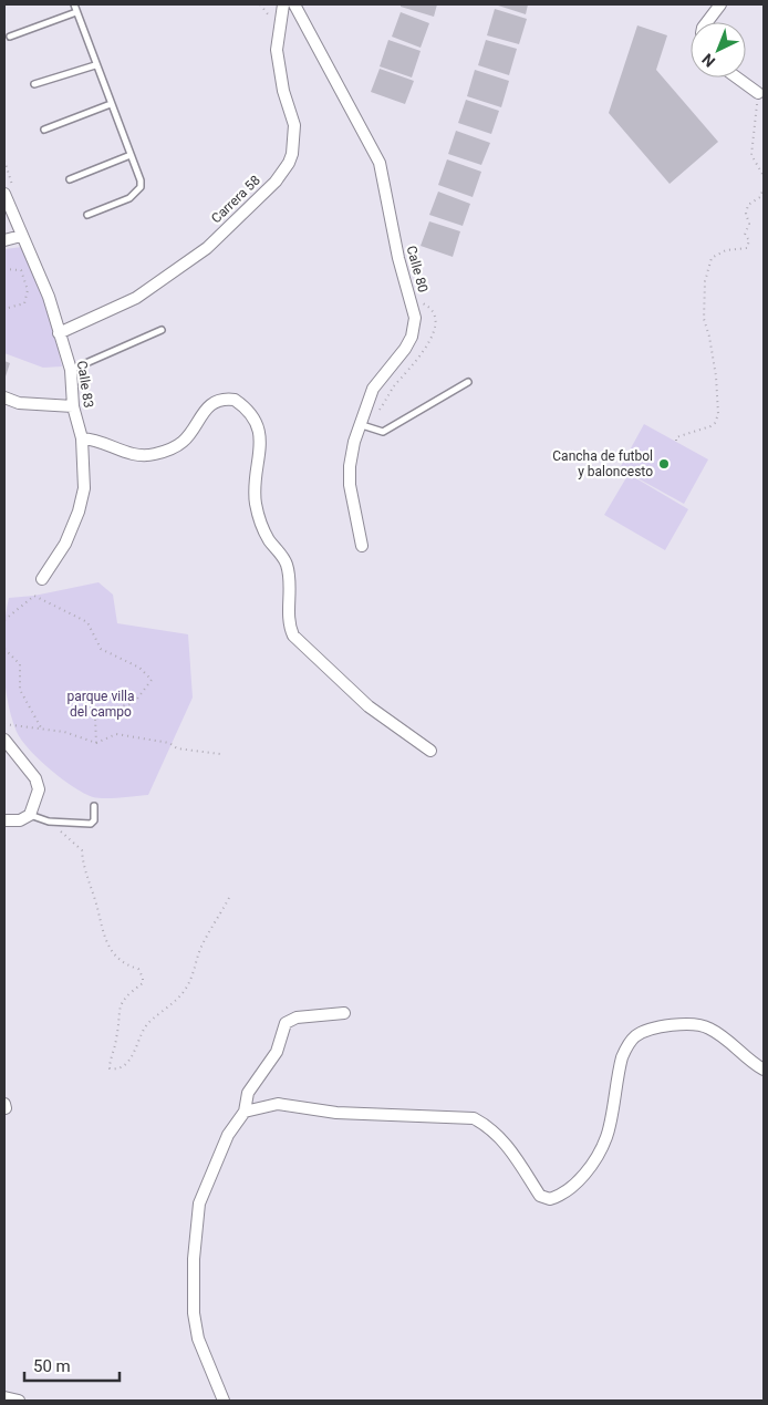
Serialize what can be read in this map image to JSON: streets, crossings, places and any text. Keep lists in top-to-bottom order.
{
  "streets": {
    "street": ["Carrera 58", "Calle 80", "Calle 83"]
  },
  "crossings": [
    ["Carrera 58", "Calle 83"]
  ],
  "parks": ["parque villa del campo"],
  "places": ["Cancha de futbol y baloncesto"],
  "scale_bar": "50 m",
  "north": "bottom left"
}
